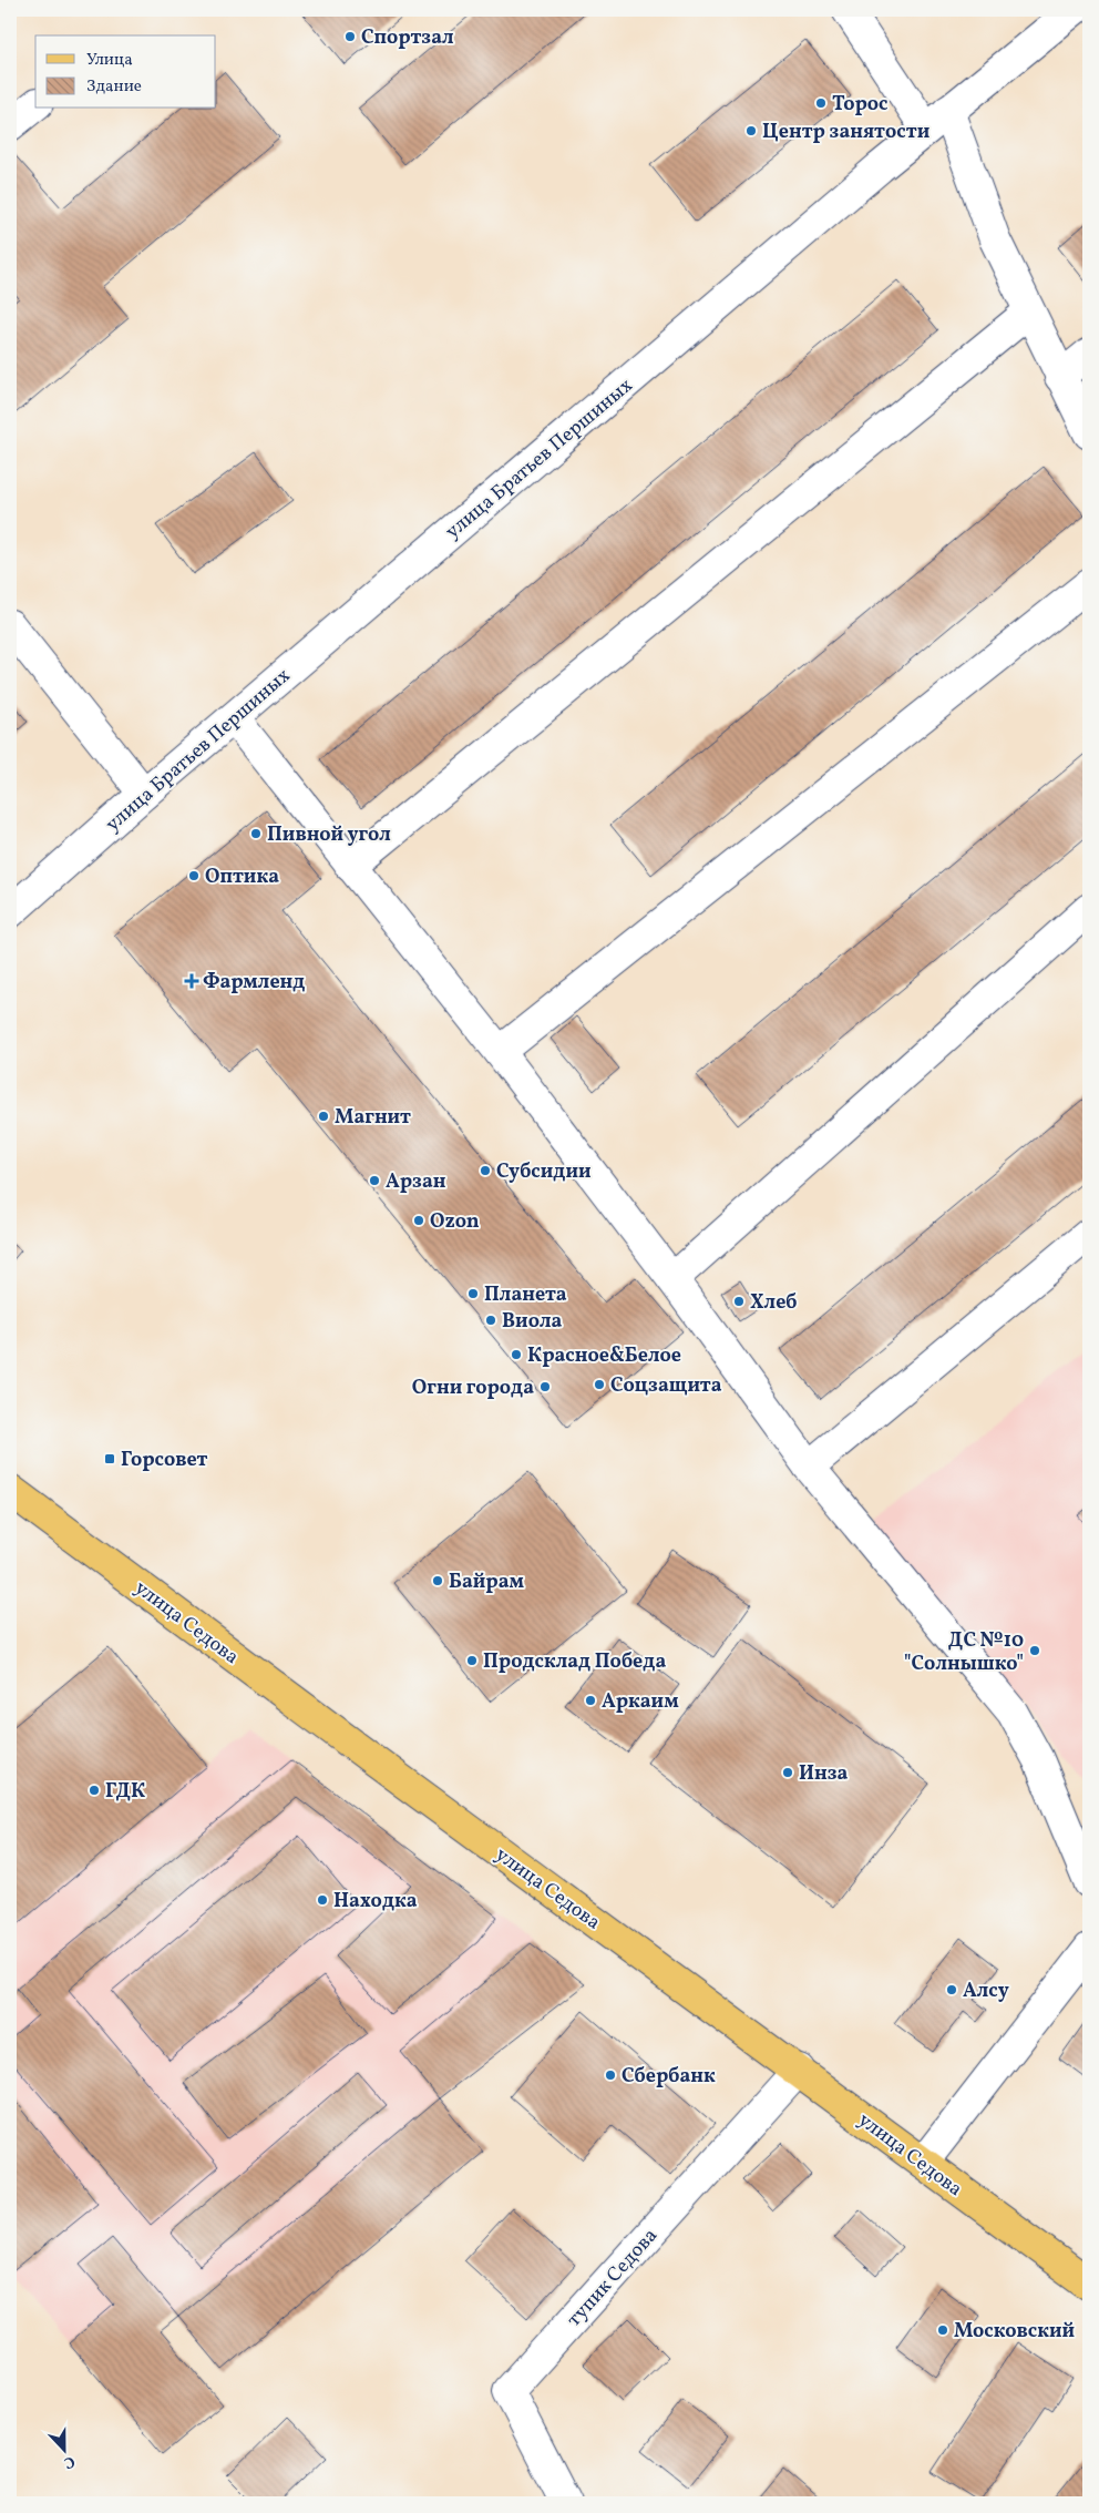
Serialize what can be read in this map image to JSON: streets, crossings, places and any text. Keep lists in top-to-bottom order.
{
  "streets": {
    "main road": ["улица Седова"],
    "street": ["улица Братьев Першиных", "тупик Седова"]
  },
  "crossings": [
    ["улица Седова", "тупик Седова"]
  ],
  "places": {
    "other": [
      "Спортзал",
      "Торос",
      "Центр занятости",
      "Пивной угол",
      "Оптика",
      "Магнит",
      "Субсидии",
      "Арзан",
      "Ozon",
      "Планета",
      "Хлеб",
      "Виола",
      "Красное&Белое",
      "Соцзащита",
      "Огни города",
      "Байрам",
      "ДС №10 \"Солнышко\"",
      "Продсклад Победа",
      "Аркаим",
      "Инза",
      "ГДК",
      "Находка",
      "Алсу",
      "Сбербанк",
      "Московский"
    ],
    "health": ["Фармленд"],
    "transit": ["Горсовет"]
  },
  "legend": ["Улица", "Здание"],
  "north": "bottom"
}
